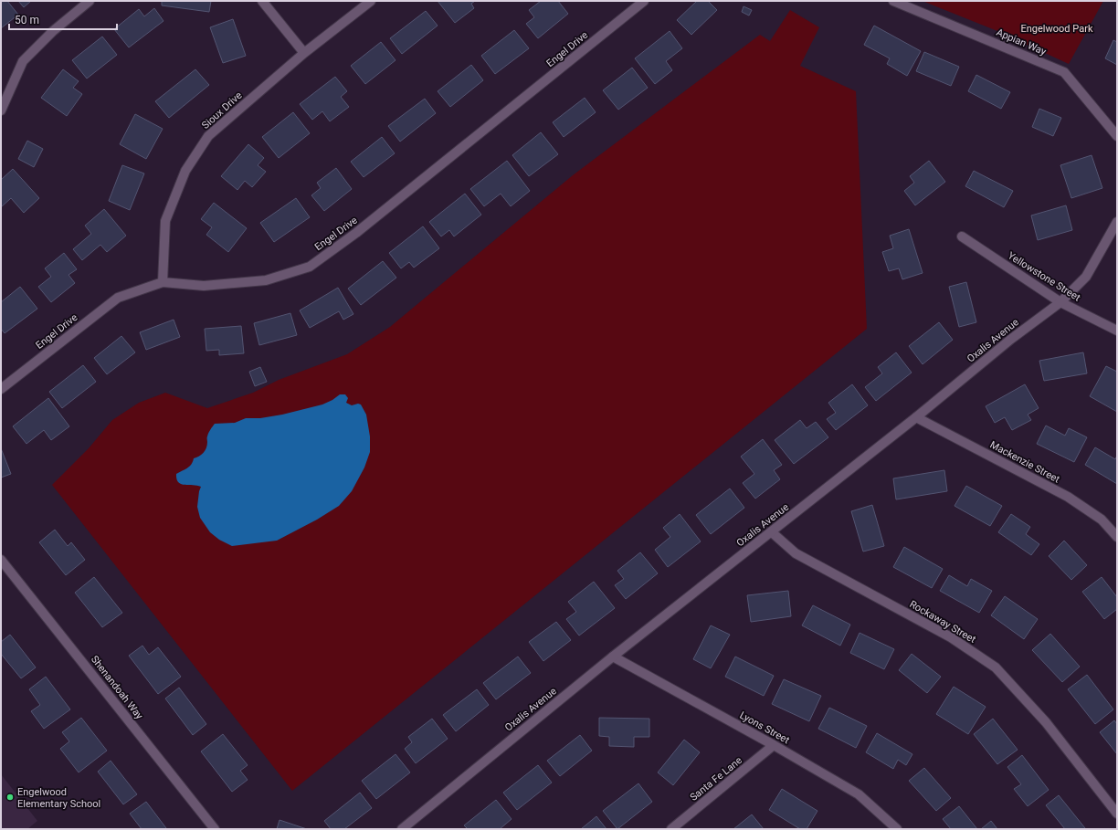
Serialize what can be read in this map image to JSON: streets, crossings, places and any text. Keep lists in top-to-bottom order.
{
  "streets": {
    "street": [
      "Appian Way",
      "Engel Drive",
      "Sioux Drive",
      "Yellowstone Street",
      "Oxalis Avenue",
      "Mackenzie Street",
      "Rockaway Street",
      "Shenandoah Way",
      "Lyons Street",
      "Santa Fe Lane"
    ]
  },
  "crossings": [
    ["Engel Drive", "Sioux Drive"],
    ["Yellowstone Street", "Oxalis Avenue"],
    ["Oxalis Avenue", "Mackenzie Street"],
    ["Oxalis Avenue", "Rockaway Street"],
    ["Oxalis Avenue", "Lyons Street"],
    ["Lyons Street", "Santa Fe Lane"]
  ],
  "parks": ["Engelwood Park"],
  "places": ["Engelwood Elementary School"],
  "scale_bar": "50 m"
}
